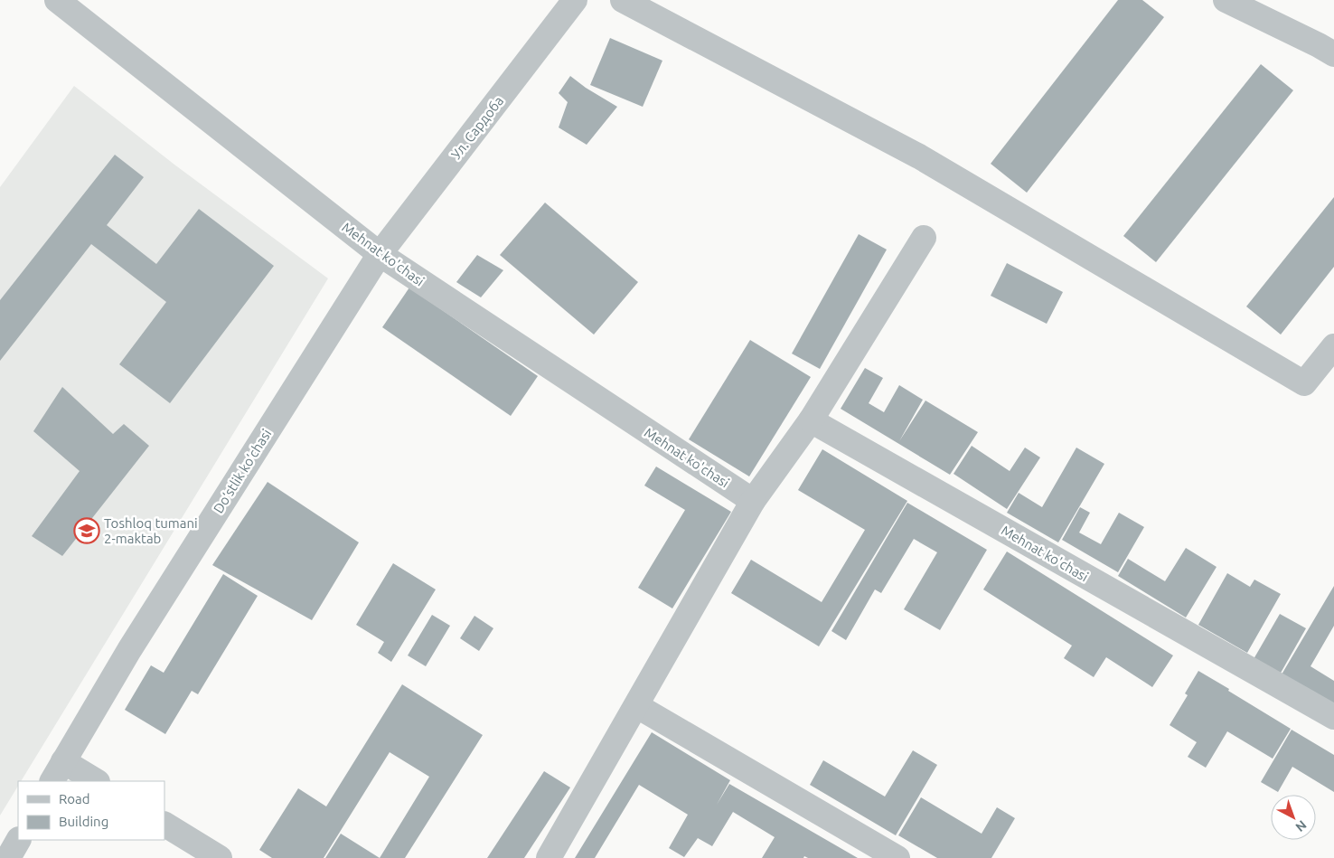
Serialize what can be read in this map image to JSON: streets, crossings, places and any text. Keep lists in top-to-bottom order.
{
  "streets": {
    "street": ["Ул. Сардоба", "Mehnat ko'chasi", "Do‘stlik ko‘chasi"]
  },
  "crossings": [
    ["Ул. Сардоба", "Mehnat ko'chasi"],
    ["Ул. Сардоба", "Do‘stlik ko‘chasi"],
    ["Mehnat ko'chasi", "Do‘stlik ko‘chasi"]
  ],
  "places": {
    "school or university": ["Toshloq tumani 2-maktab"]
  },
  "legend": ["Road", "Building"],
  "north": "bottom right"
}
